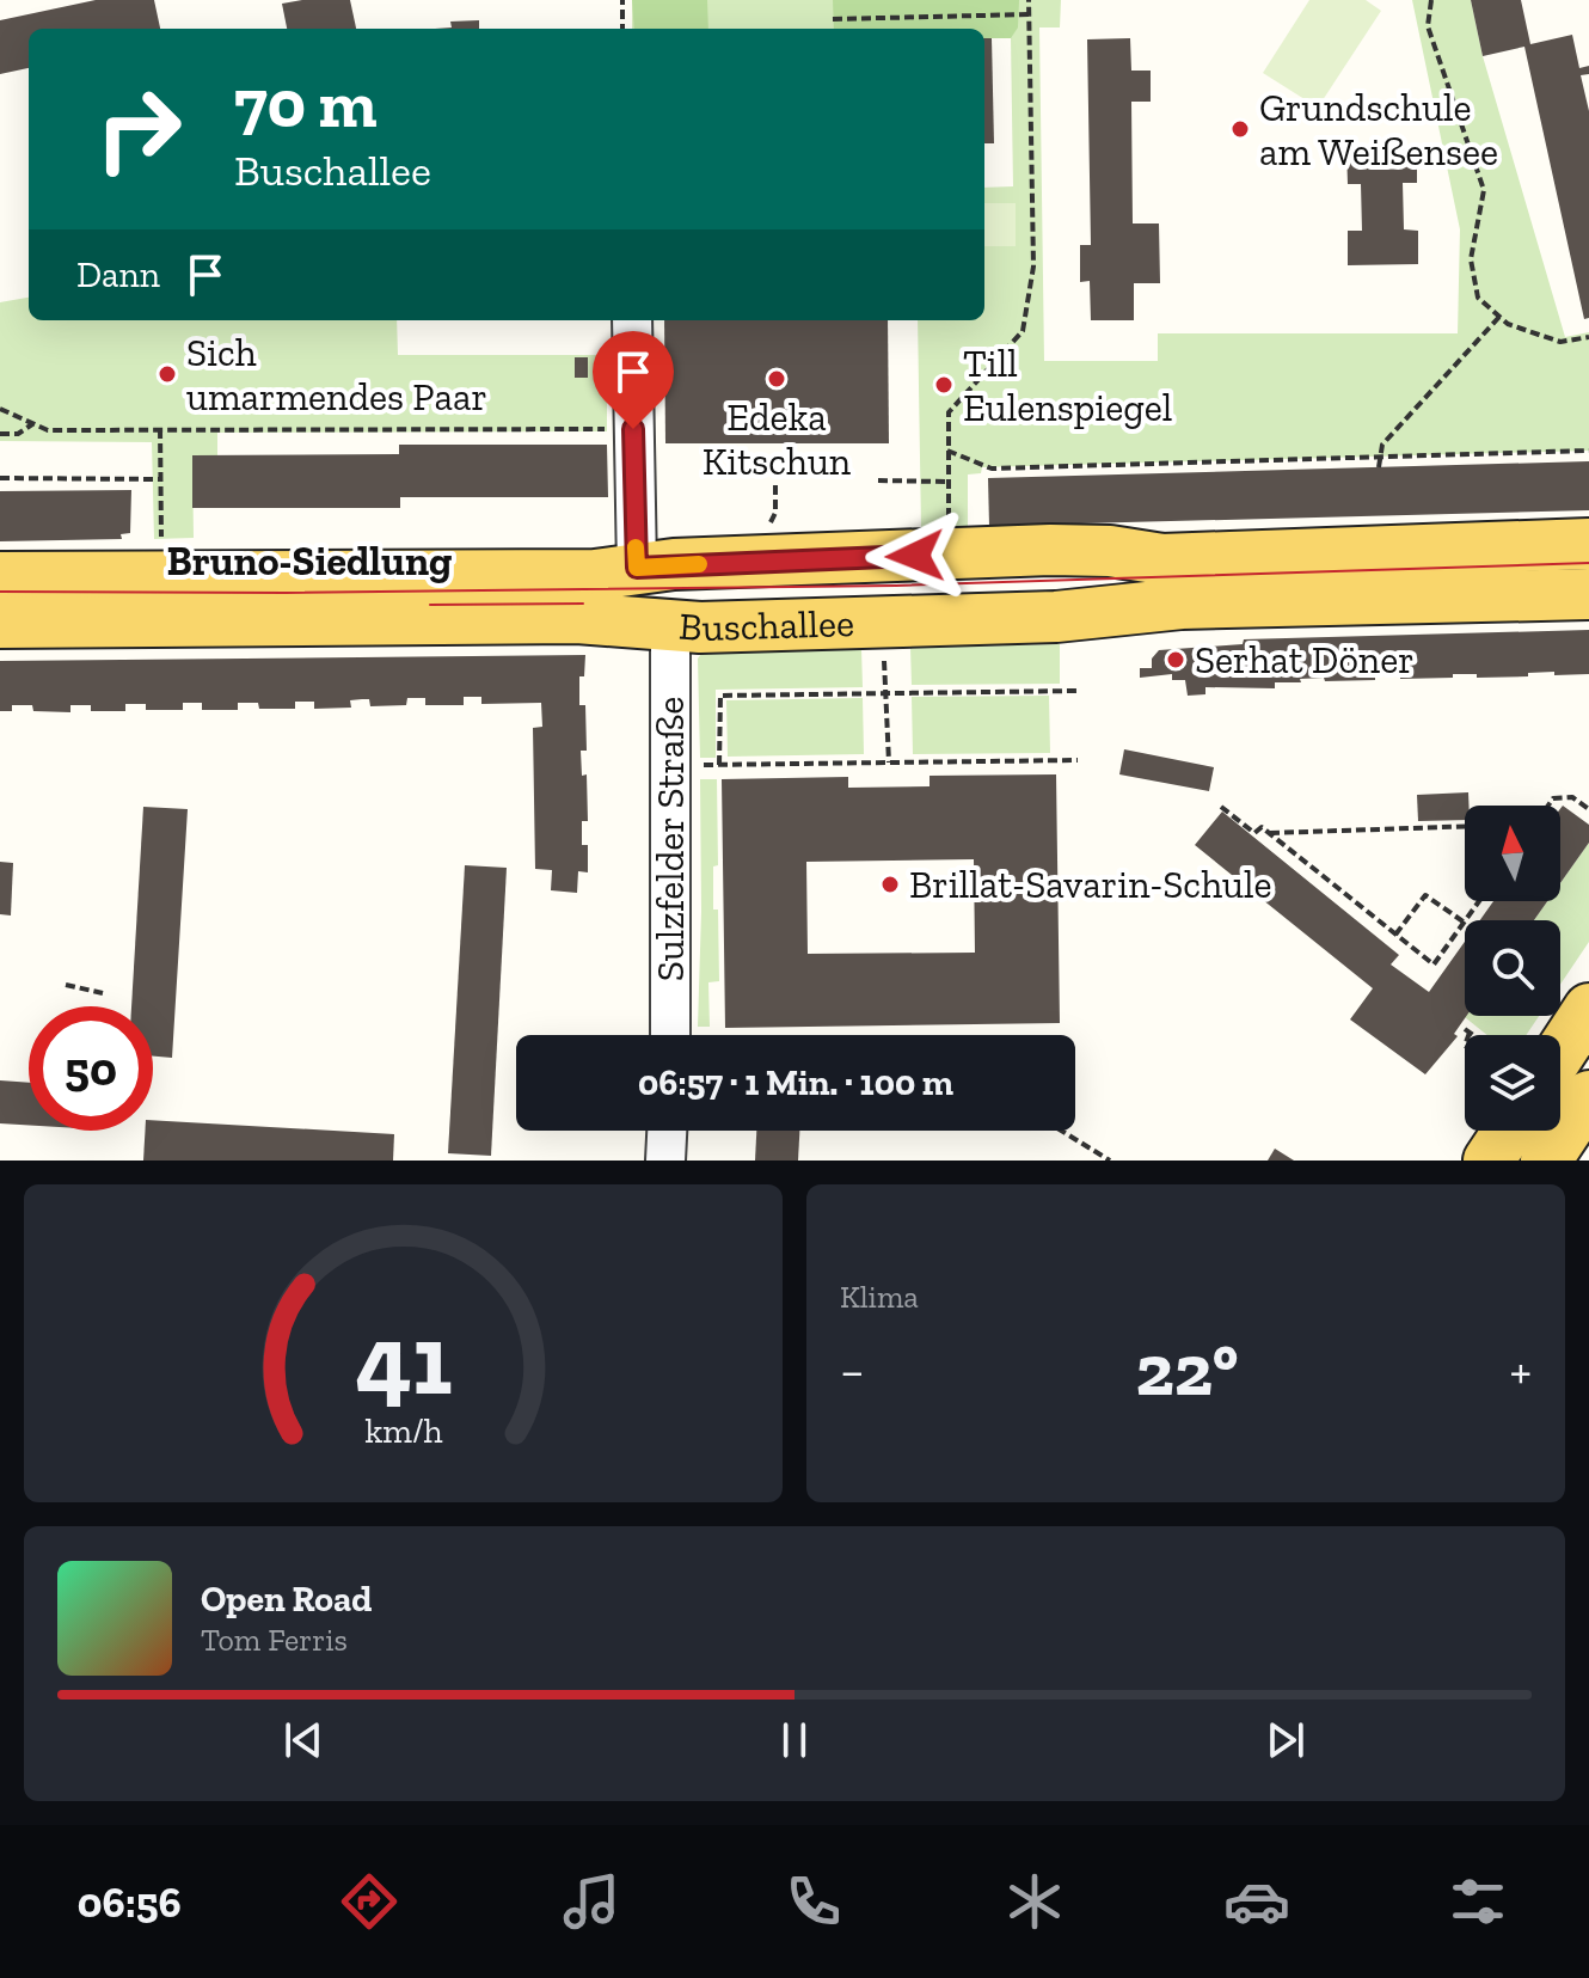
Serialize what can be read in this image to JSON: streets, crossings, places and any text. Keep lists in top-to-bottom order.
{
  "streets": {
    "main road": ["Buschallee"],
    "street": ["Sulzfelder Straße"]
  },
  "crossings": [
    ["Buschallee", "Sulzfelder Straße"]
  ],
  "districts": ["Bruno-Siedlung"],
  "places": [
    "Grundschule am Weißensee",
    "Sich umarmendes Paar",
    "Edeka Kitschun",
    "Till Eulenspiegel",
    "Serhat Döner",
    "Brillat-Savarin-Schule"
  ],
  "north": "top",
  "page": {
    "turn": ["70 m", "Buschallee"],
    "then": "Dann",
    "limit": "50",
    "trip": "06:57 · 1 Min. · 100 m",
    "tile": "Klima",
    "heat": ["−", "22°", "+"],
    "song": ["Open Road", "Tom Ferris"],
    "tabs": "06:56",
    "gauge": ["41", "km/h"]
  }
}
